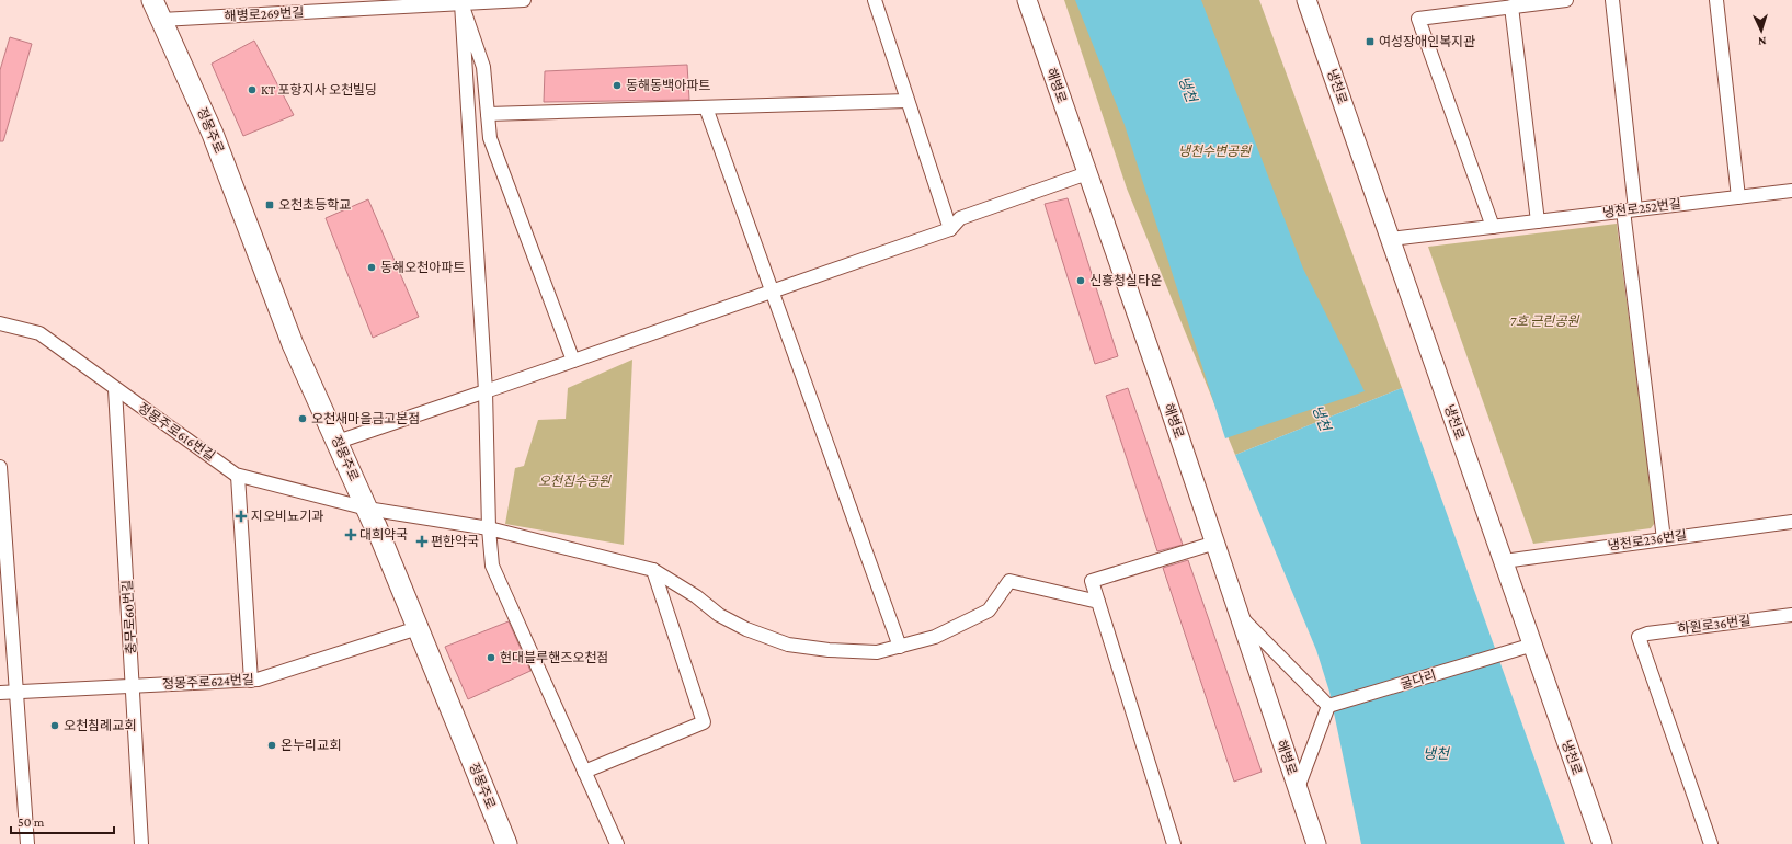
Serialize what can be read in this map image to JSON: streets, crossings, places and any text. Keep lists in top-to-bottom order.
{
  "streets": {
    "main road": ["해병로", "냉천로", "정몽주로"],
    "street": [
      "해병로269번길",
      "냉천로252번길",
      "정몽주로616번길",
      "냉천로236번길",
      "충무로60번길",
      "하원로36번길",
      "굴다리",
      "정몽주로624번길"
    ]
  },
  "crossings": [
    ["해병로269번길", "정몽주로"],
    ["냉천로", "냉천로252번길"],
    ["냉천로", "냉천로236번길"],
    ["냉천로", "굴다리"],
    ["정몽주로", "정몽주로616번길"],
    ["정몽주로", "정몽주로624번길"],
    ["정몽주로616번길", "충무로60번길"],
    ["충무로60번길", "정몽주로624번길"]
  ],
  "water": ["냉천"],
  "parks": ["냉천수변공원", "7호 근린공원", "오천집수공원"],
  "places": {
    "transit": ["여성장애인복지관", "오천초등학교"],
    "other": [
      "동해동백아파트",
      "KT 포항지사 오천빌딩",
      "동해오천아파트",
      "신흥청실타운",
      "오천새마을금고본점",
      "현대블루핸즈오천점",
      "오천침례교회",
      "온누리교회"
    ],
    "health": ["지오비뇨기과", "대희약국", "편한약국"]
  },
  "scale_bar": "50 m",
  "north": "bottom"
}
